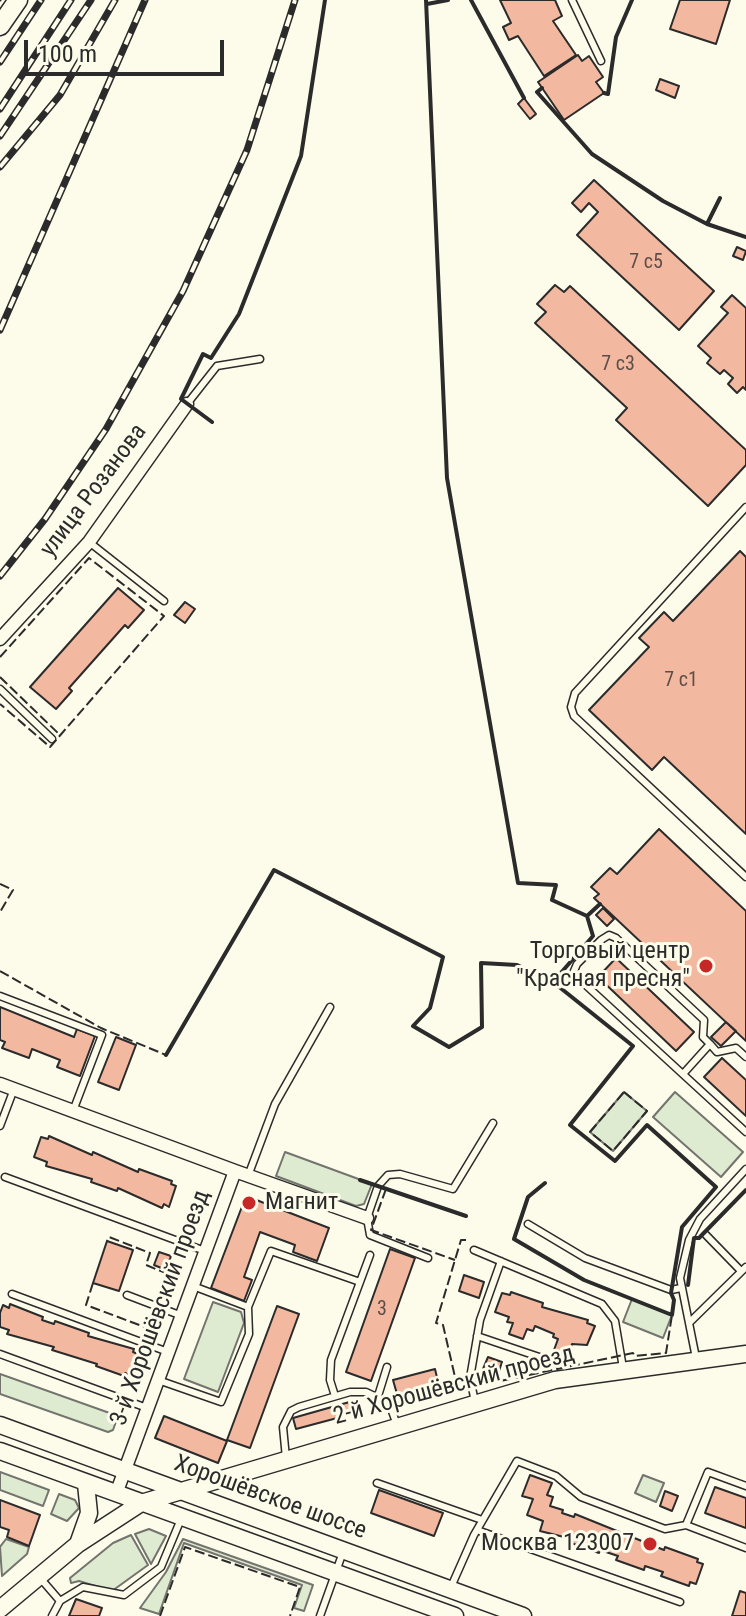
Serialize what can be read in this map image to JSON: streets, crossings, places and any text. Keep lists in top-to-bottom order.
{
  "streets": {
    "main road": ["2-й Хорошёвский проезд", "Хорошёвское шоссе"],
    "street": ["улица Розанова", "3-й Хорошёвский проезд"]
  },
  "crossings": [
    ["3-й Хорошёвский проезд", "Хорошёвское шоссе"],
    ["2-й Хорошёвский проезд", "Хорошёвское шоссе"]
  ],
  "places": ["Торговый центр \"Красная пресня\"", "Магнит", "Москва 123007"],
  "house_numbers": [
    "7 с5",
    "7 с3",
    "7 с1",
    "3"
  ],
  "scale_bar": "100 m"
}
